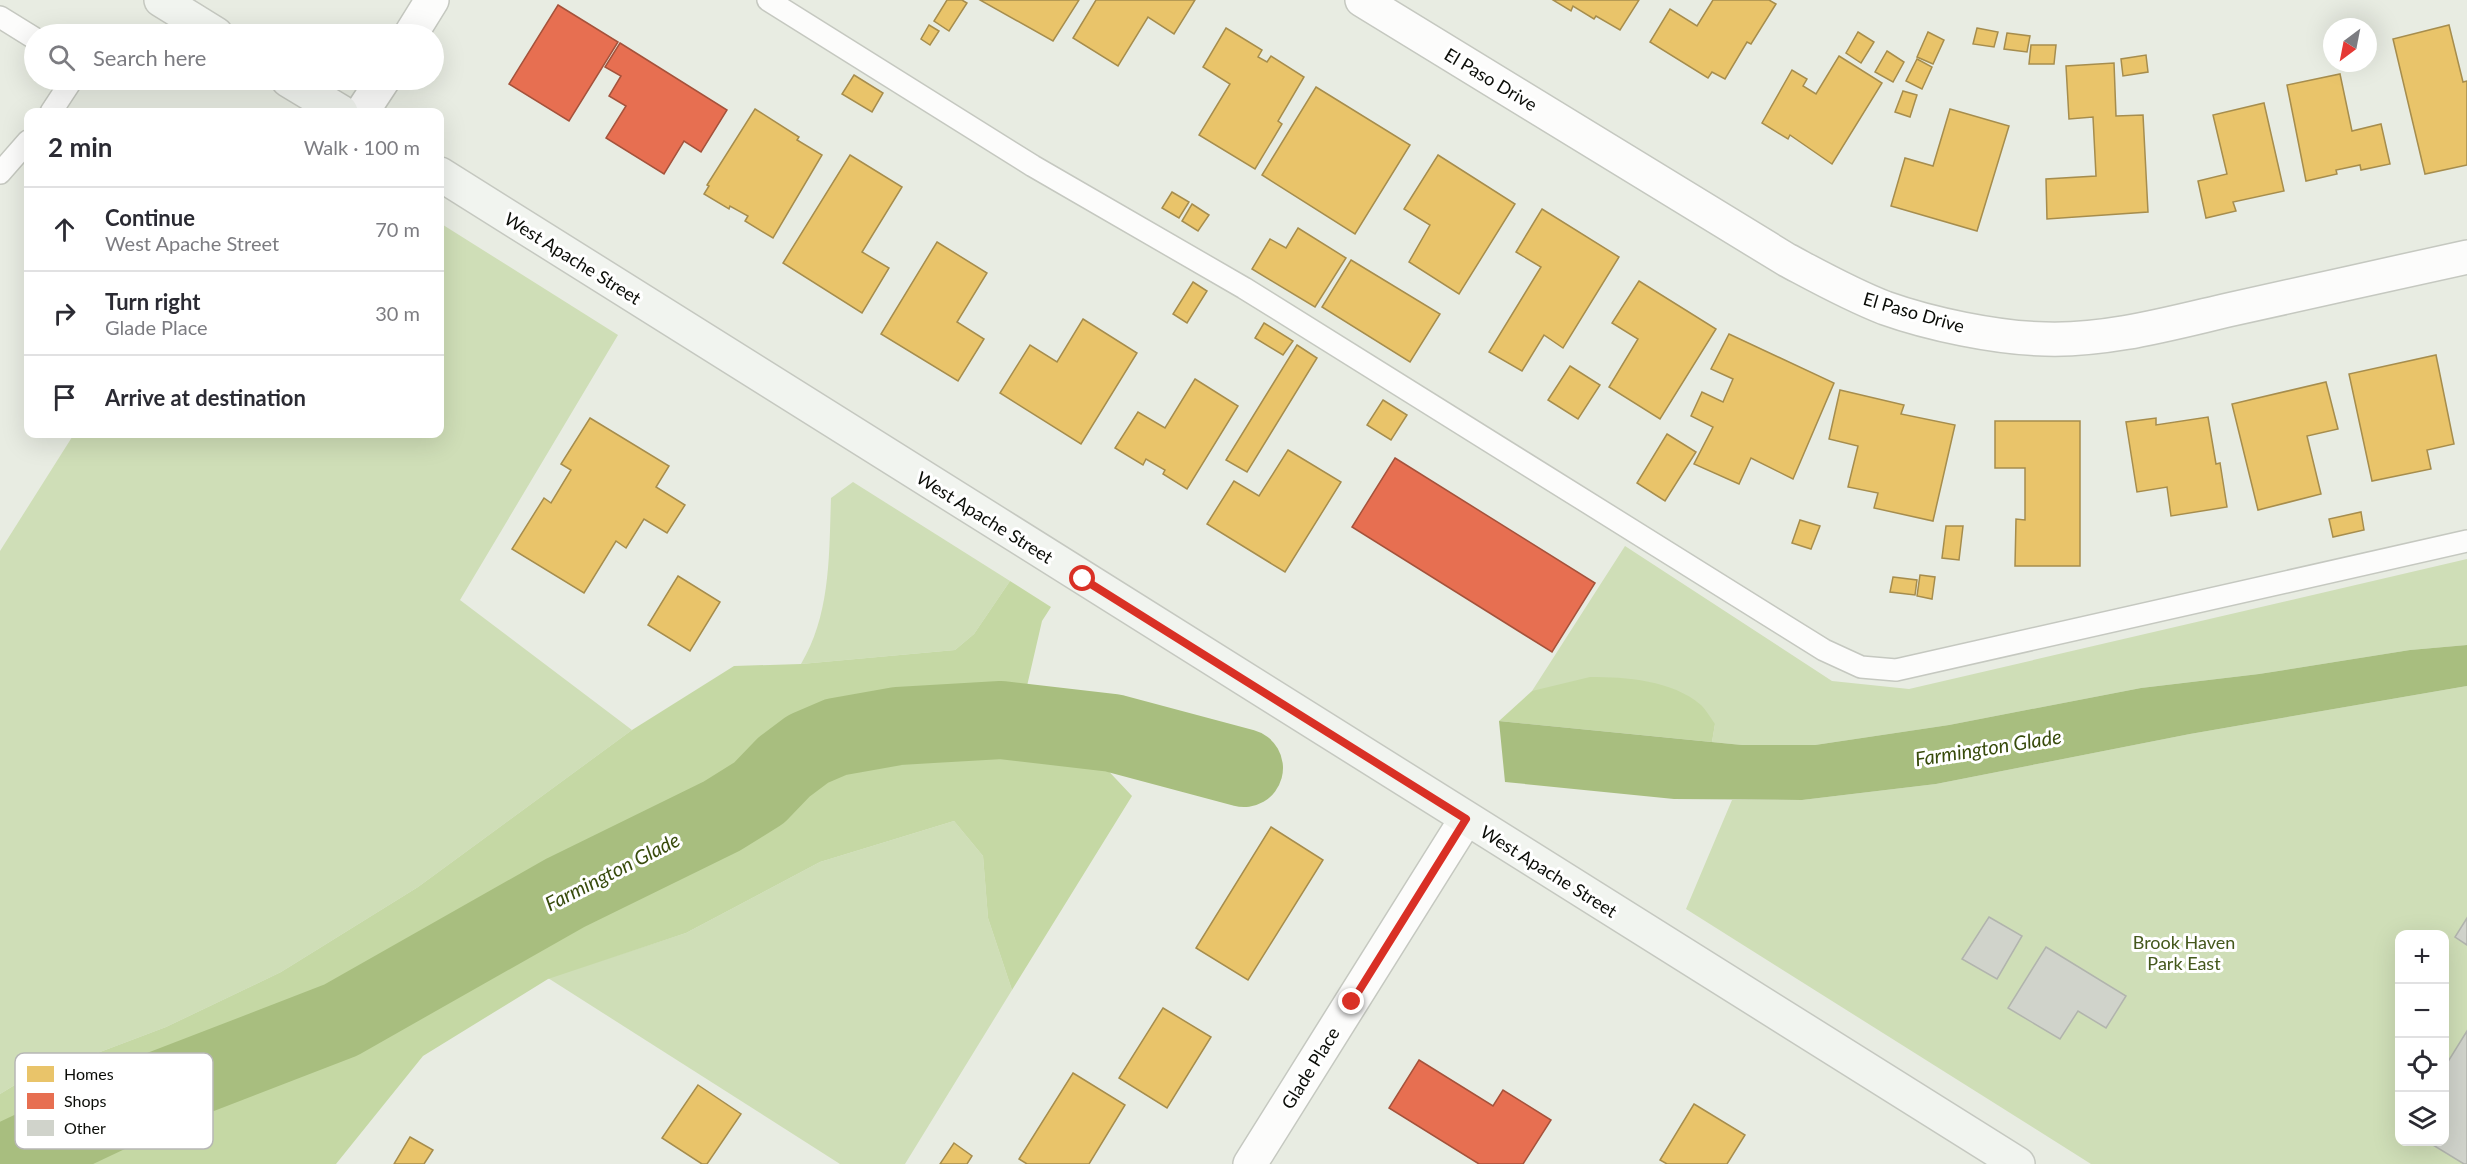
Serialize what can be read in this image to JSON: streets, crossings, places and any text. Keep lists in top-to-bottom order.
{
  "streets": {
    "main road": ["West Apache Street"],
    "street": ["El Paso Drive", "Glade Place"]
  },
  "crossings": [
    ["West Apache Street", "Glade Place"]
  ],
  "water": ["Farmington Glade"],
  "parks": ["Brook Haven Park East"],
  "legend": ["Homes", "Shops", "Other"],
  "north": "bottom left",
  "page": {
    "search": "Search here",
    "heading": ["2 min", "Walk · 100 m"],
    "list": [
      ["Continue", "West Apache Street", "70 m"],
      ["Turn right", "Glade Place", "30 m"],
      "Arrive at destination"
    ],
    "map_buttons": ["+", "−"]
  }
}
